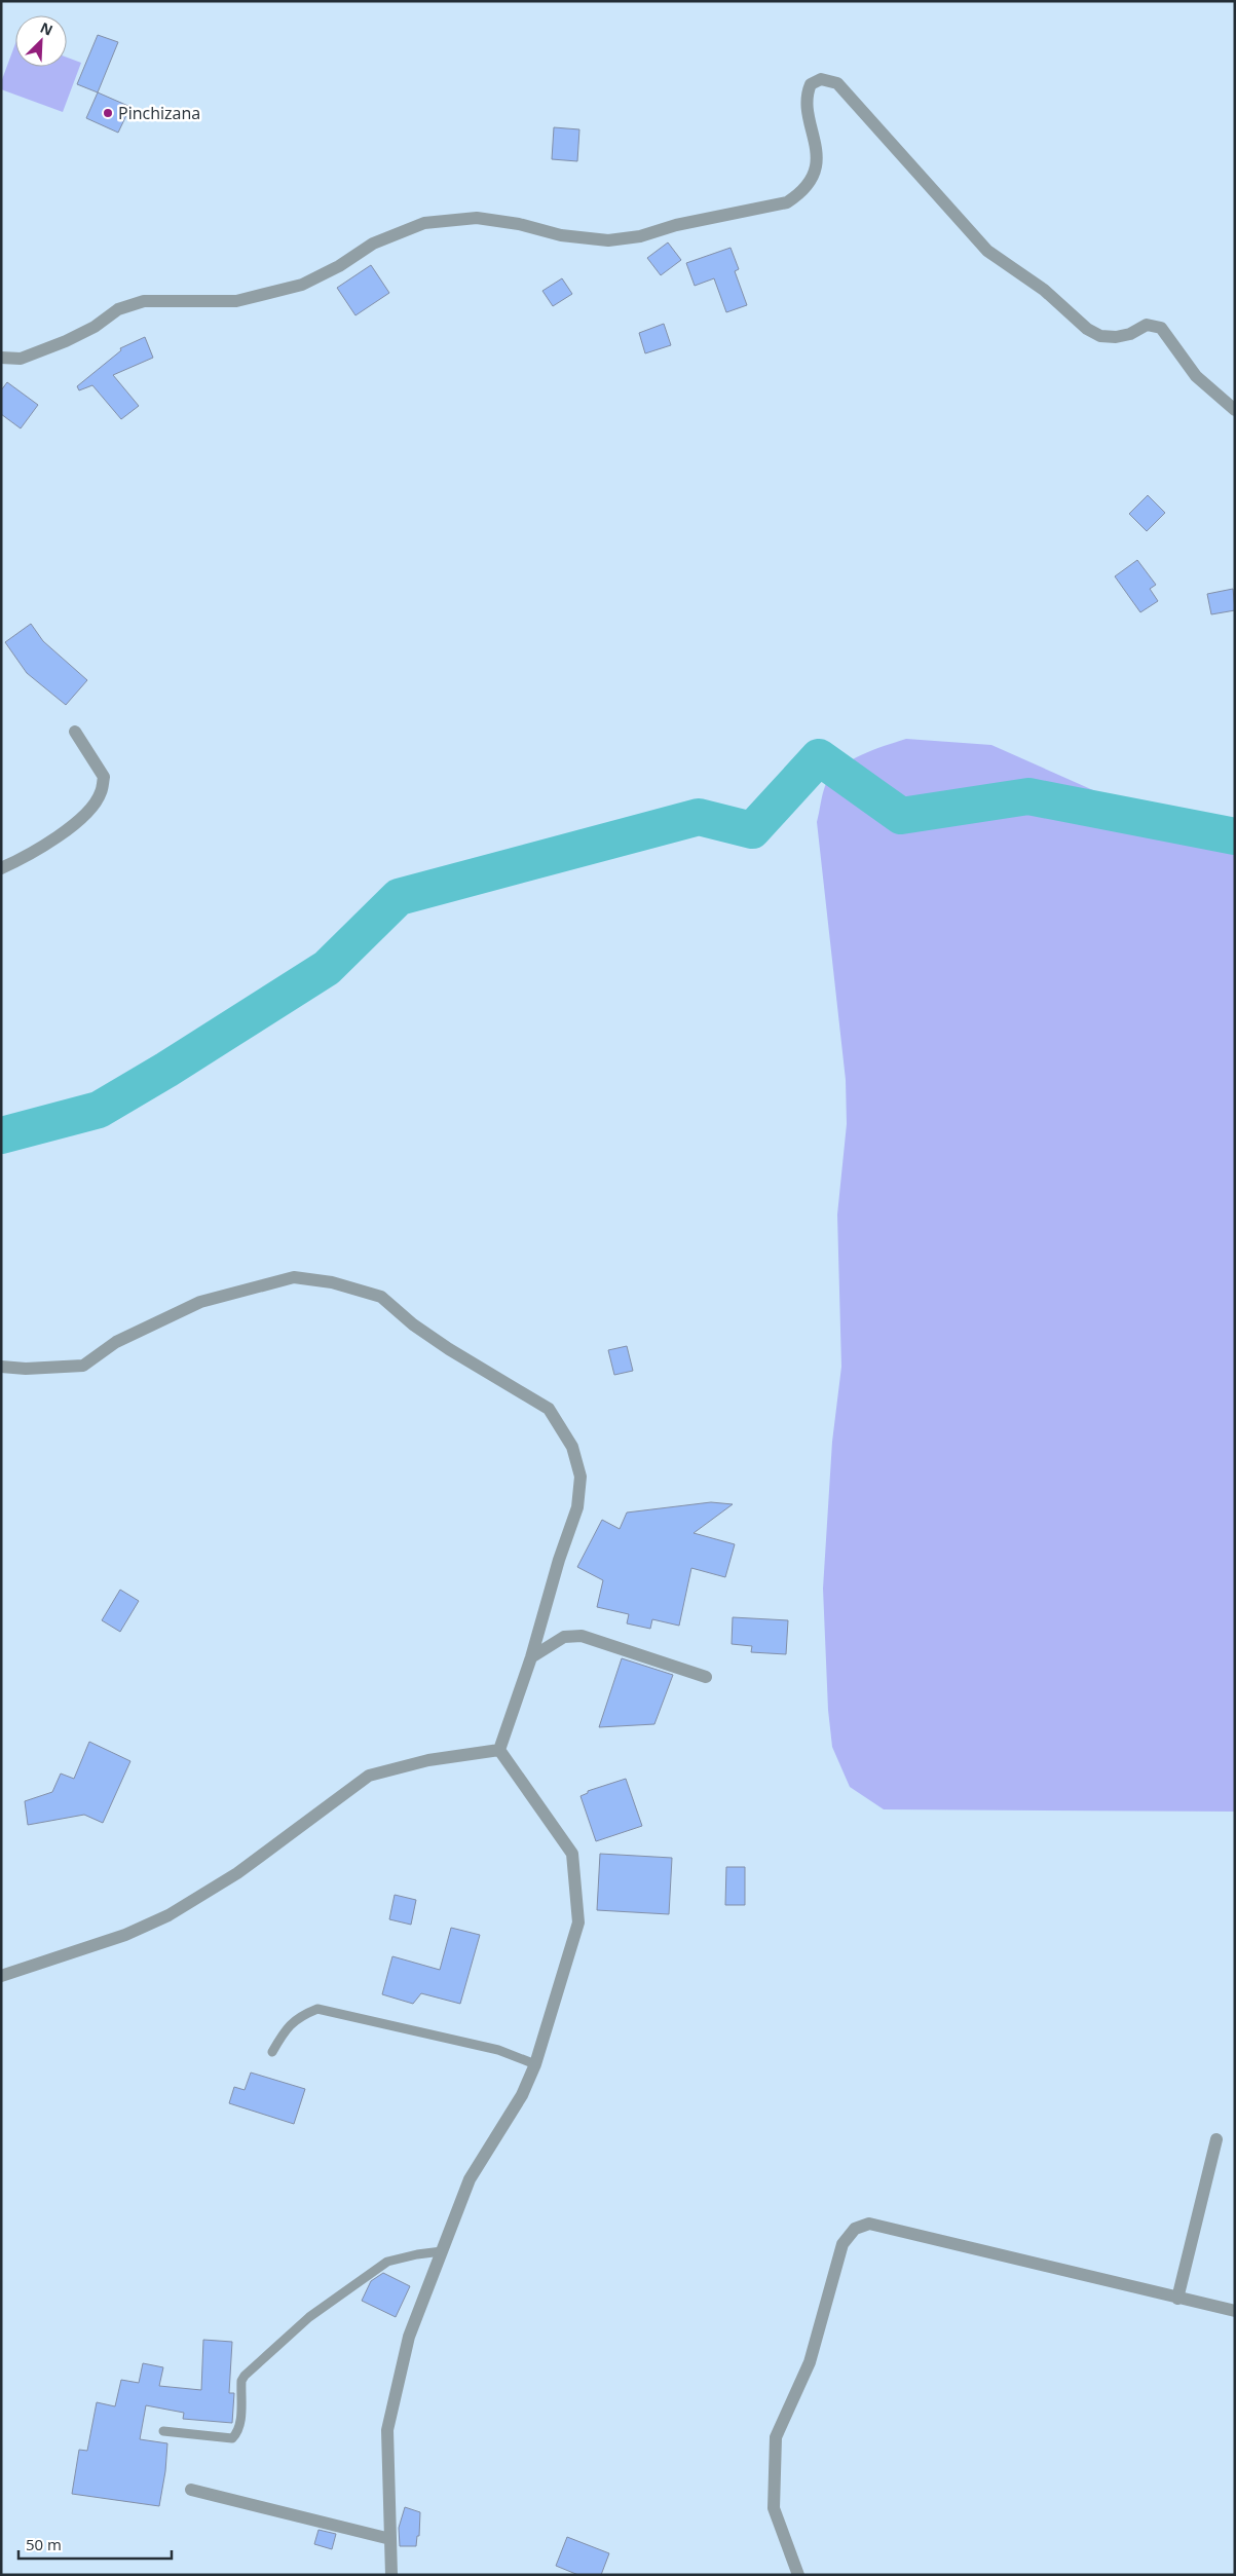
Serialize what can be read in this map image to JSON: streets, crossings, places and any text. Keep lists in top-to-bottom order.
{
  "places": ["Pinchizana"],
  "scale_bar": "50 m",
  "north": "top right"
}
